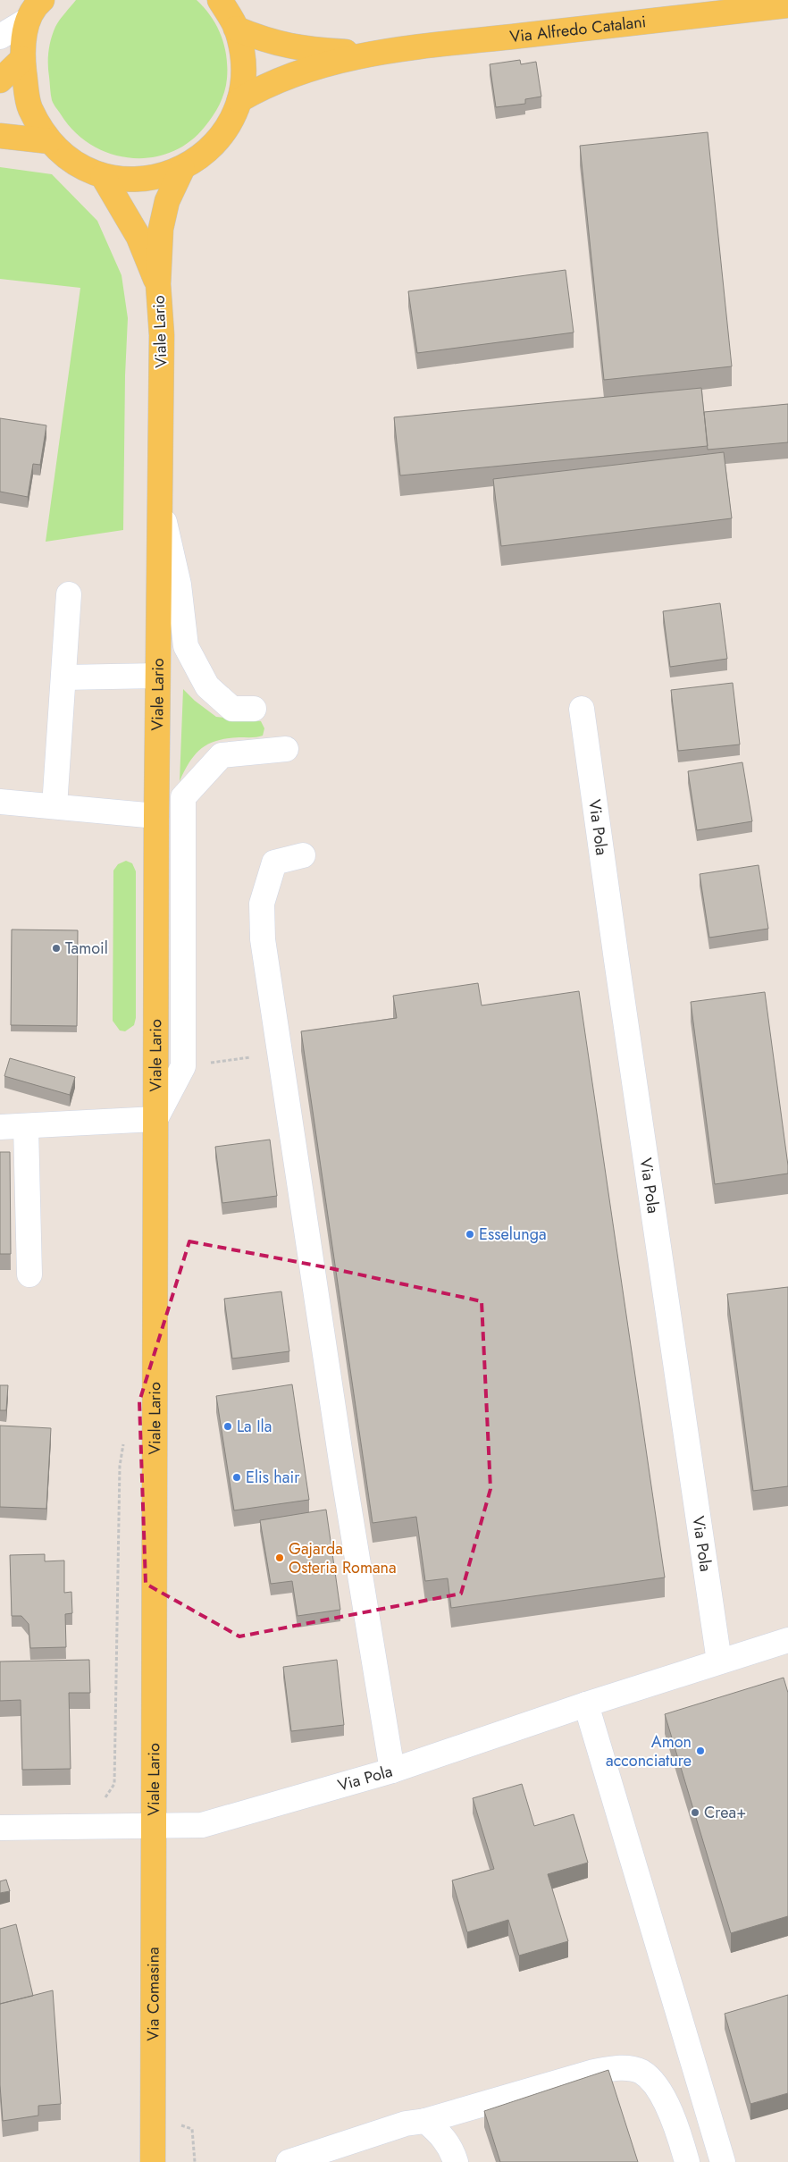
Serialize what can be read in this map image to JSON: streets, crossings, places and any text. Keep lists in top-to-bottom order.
{
  "streets": {
    "main road": ["Via Alfredo Catalani", "Viale Lario", "Via Comasina"],
    "street": ["Via Pola"]
  },
  "crossings": [
    ["Viale Lario", "Via Pola"],
    ["Viale Lario", "Via Comasina"],
    ["Via Pola", "Via Comasina"]
  ],
  "places": [
    "Tamoil",
    "Esselunga",
    "La Ila",
    "Elis hair",
    "Gajarda Osteria Romana",
    "Amon acconciature",
    "Crea+"
  ]
}
